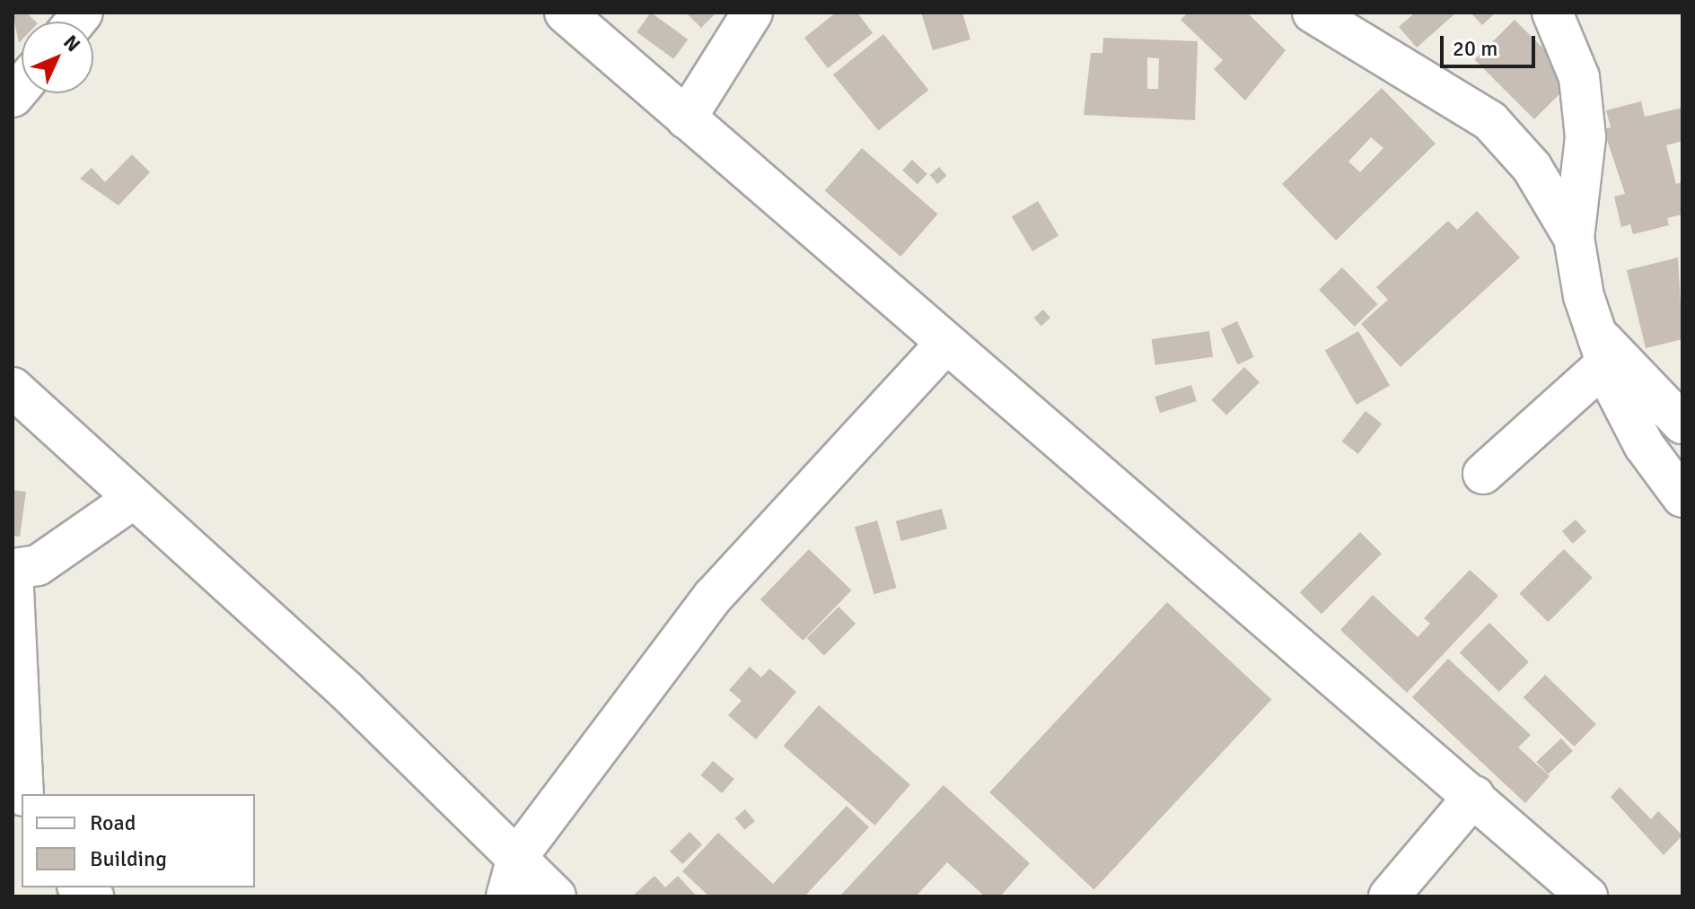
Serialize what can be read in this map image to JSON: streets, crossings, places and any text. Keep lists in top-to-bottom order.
{
  "legend": ["Road", "Building"],
  "scale_bar": "20 m",
  "north": "top right"
}
